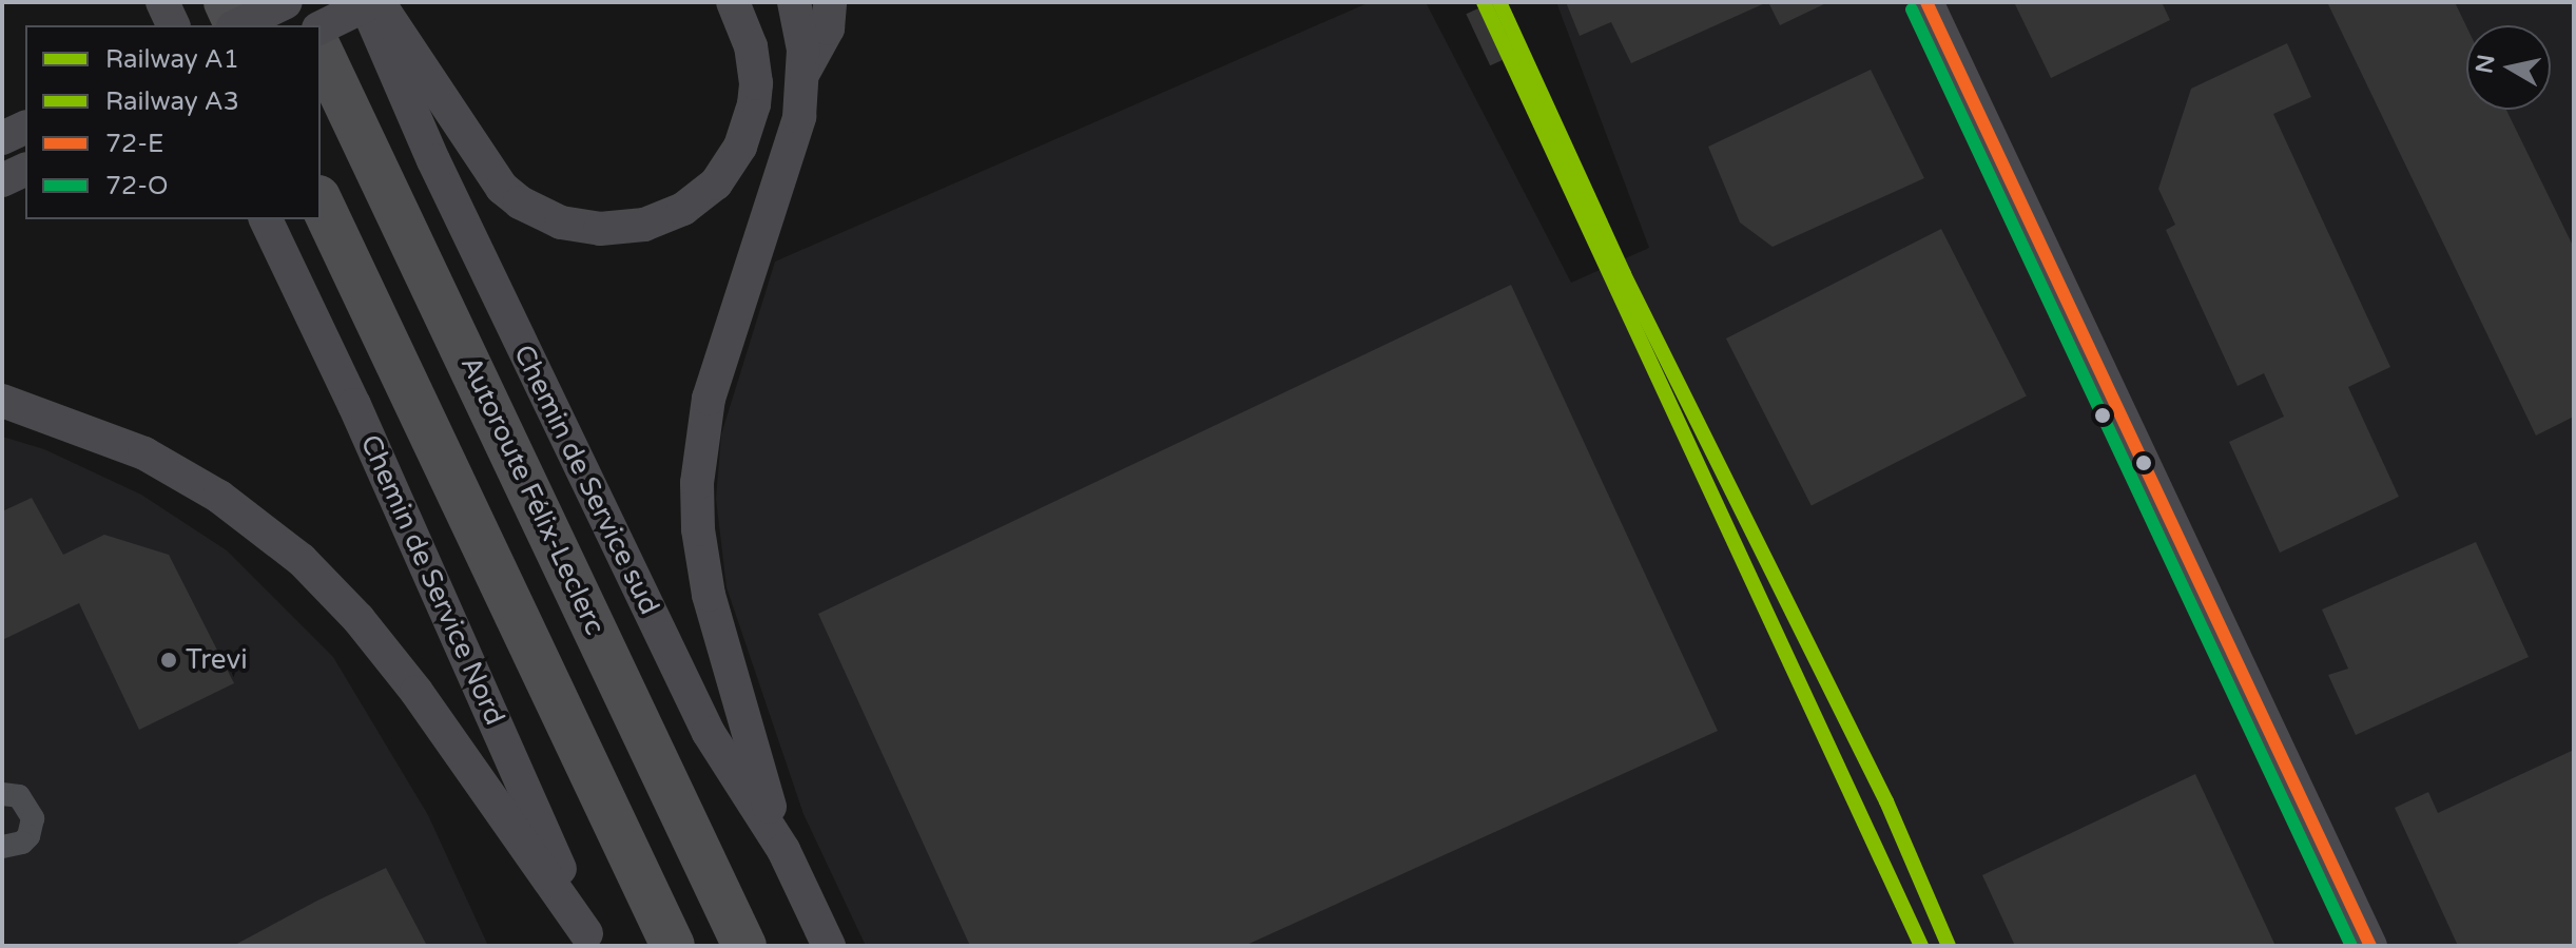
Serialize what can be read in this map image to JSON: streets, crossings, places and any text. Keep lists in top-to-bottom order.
{
  "streets": {
    "highway": ["Autoroute Félix-Leclerc"],
    "main road": ["Chemin de Service sud", "Chemin de Service Nord"]
  },
  "places": ["Trevi"],
  "lines": [
    "rail line A1",
    "rail line A3",
    "transit line 72-E",
    "transit line 72-O"
  ],
  "legend": [
    "Railway A1",
    "Railway A3",
    "72-E",
    "72-O"
  ],
  "north": "left"
}
